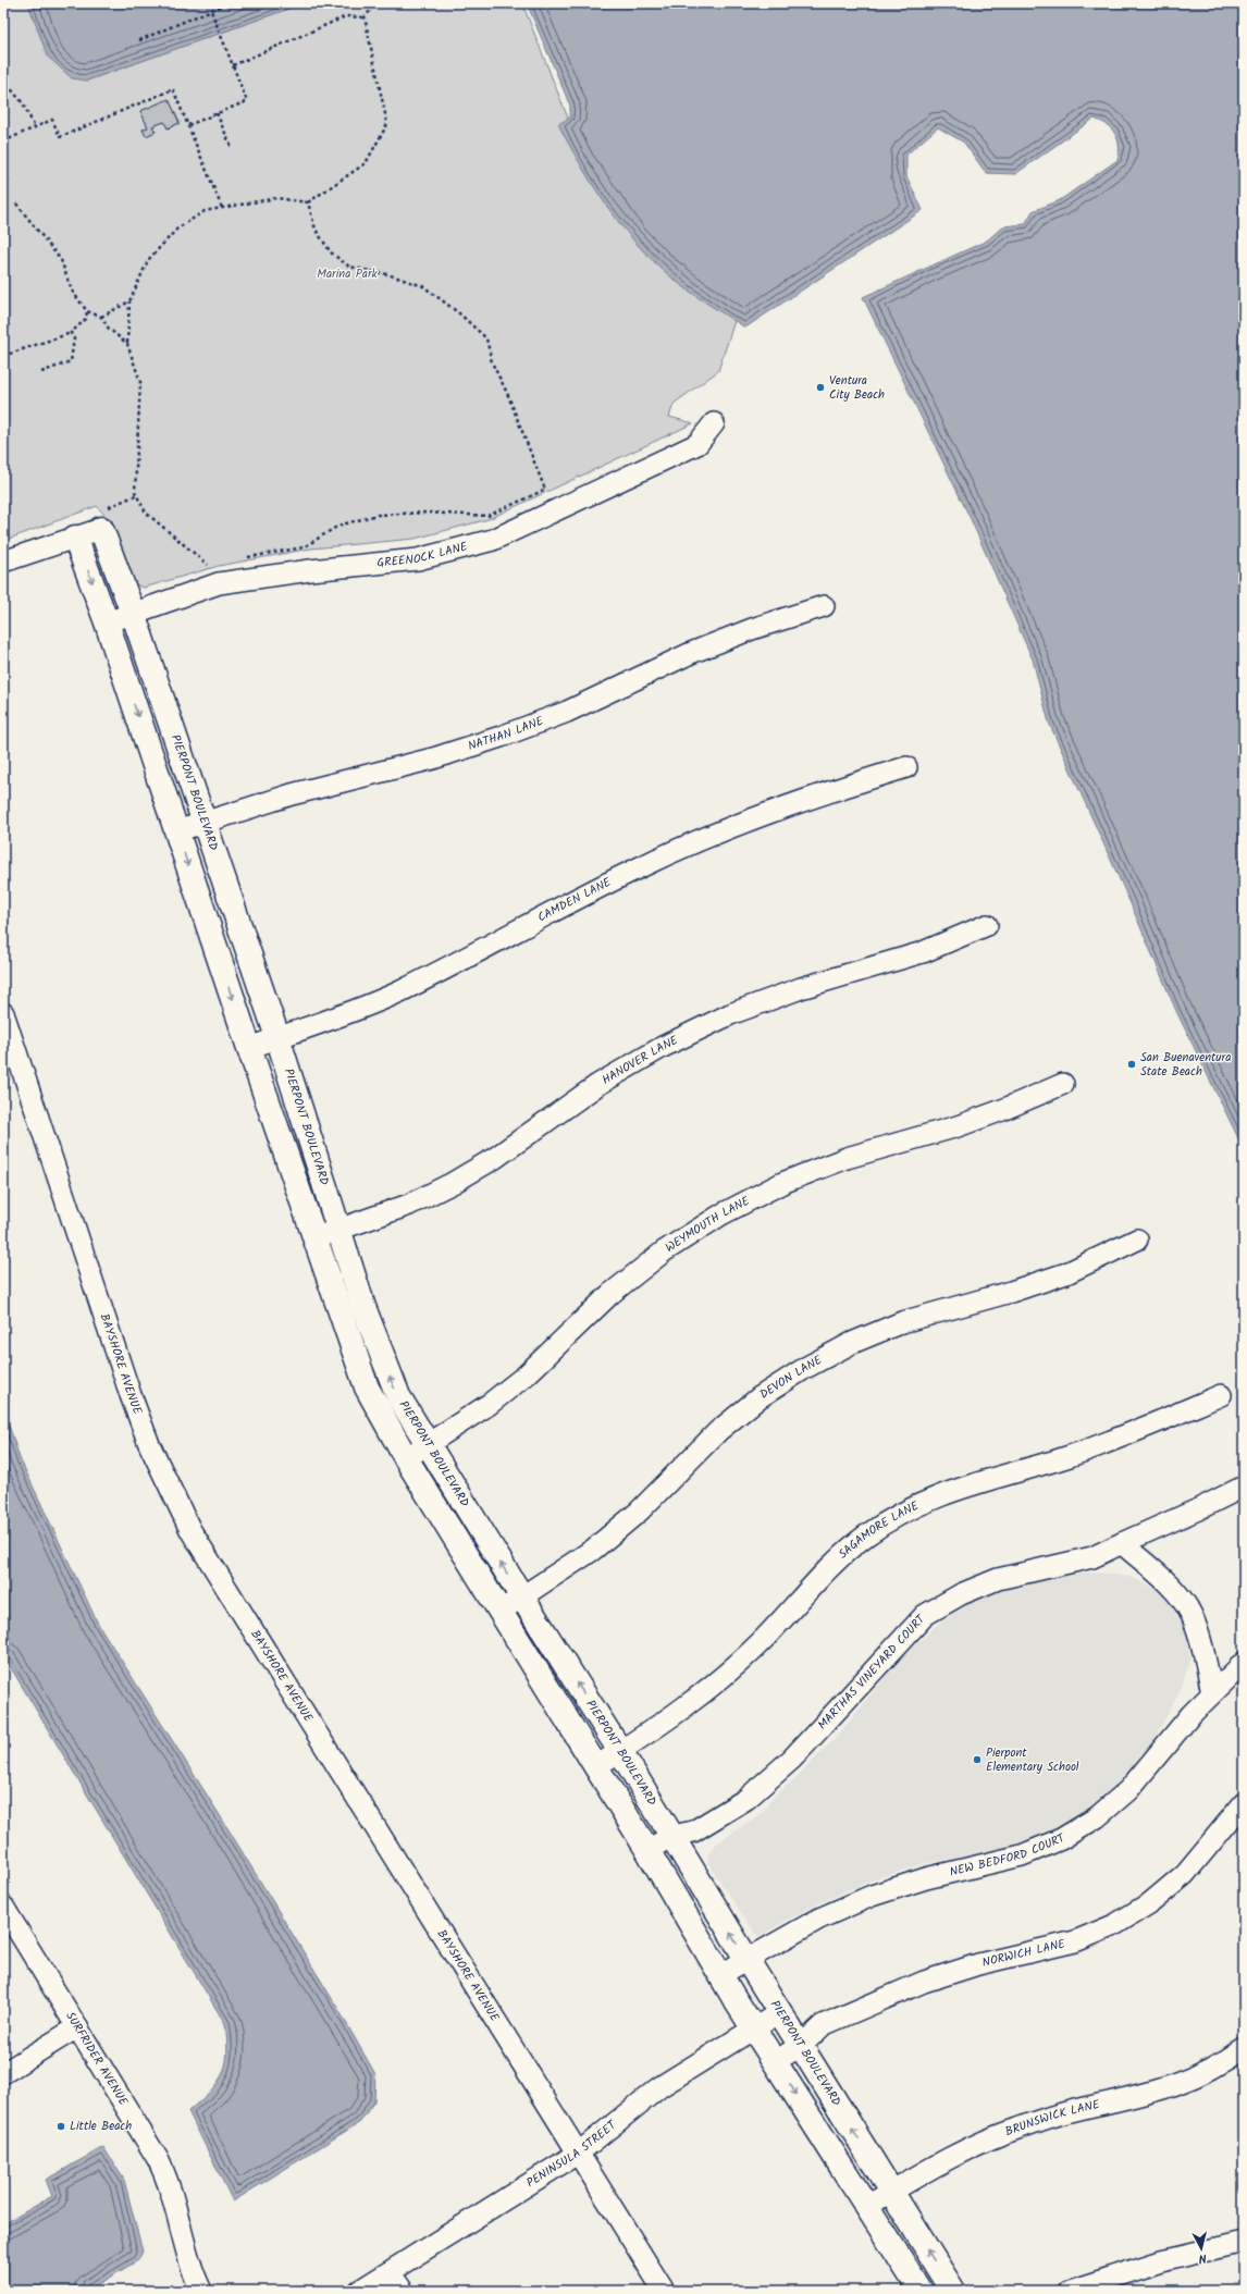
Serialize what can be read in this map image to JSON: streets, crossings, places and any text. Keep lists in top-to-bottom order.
{
  "streets": {
    "street": [
      "GREENOCK LANE",
      "NATHAN LANE",
      "PIERPONT BOULEVARD",
      "CAMDEN LANE",
      "HANOVER LANE",
      "WEYMOUTH LANE",
      "BAYSHORE AVENUE",
      "DEVON LANE",
      "SAGAMORE LANE",
      "MARTHAS VINEYARD COURT",
      "NEW BEDFORD COURT",
      "NORWICH LANE",
      "SURFRIDER AVENUE",
      "BRUNSWICK LANE",
      "PENINSULA STREET"
    ]
  },
  "crossings": [
    ["GREENOCK LANE", "PIERPONT BOULEVARD"],
    ["NATHAN LANE", "PIERPONT BOULEVARD"],
    ["PIERPONT BOULEVARD", "CAMDEN LANE"],
    ["PIERPONT BOULEVARD", "HANOVER LANE"],
    ["PIERPONT BOULEVARD", "WEYMOUTH LANE"],
    ["PIERPONT BOULEVARD", "DEVON LANE"],
    ["PIERPONT BOULEVARD", "SAGAMORE LANE"],
    ["PIERPONT BOULEVARD", "MARTHAS VINEYARD COURT"],
    ["PIERPONT BOULEVARD", "NEW BEDFORD COURT"],
    ["PIERPONT BOULEVARD", "NORWICH LANE"],
    ["PIERPONT BOULEVARD", "BRUNSWICK LANE"],
    ["PIERPONT BOULEVARD", "PENINSULA STREET"],
    ["BAYSHORE AVENUE", "PENINSULA STREET"]
  ],
  "parks": ["Marina Park"],
  "places": [
    "Ventura City Beach",
    "San Buenaventura State Beach",
    "Pierpont Elementary School",
    "Little Beach"
  ],
  "north": "bottom"
}
